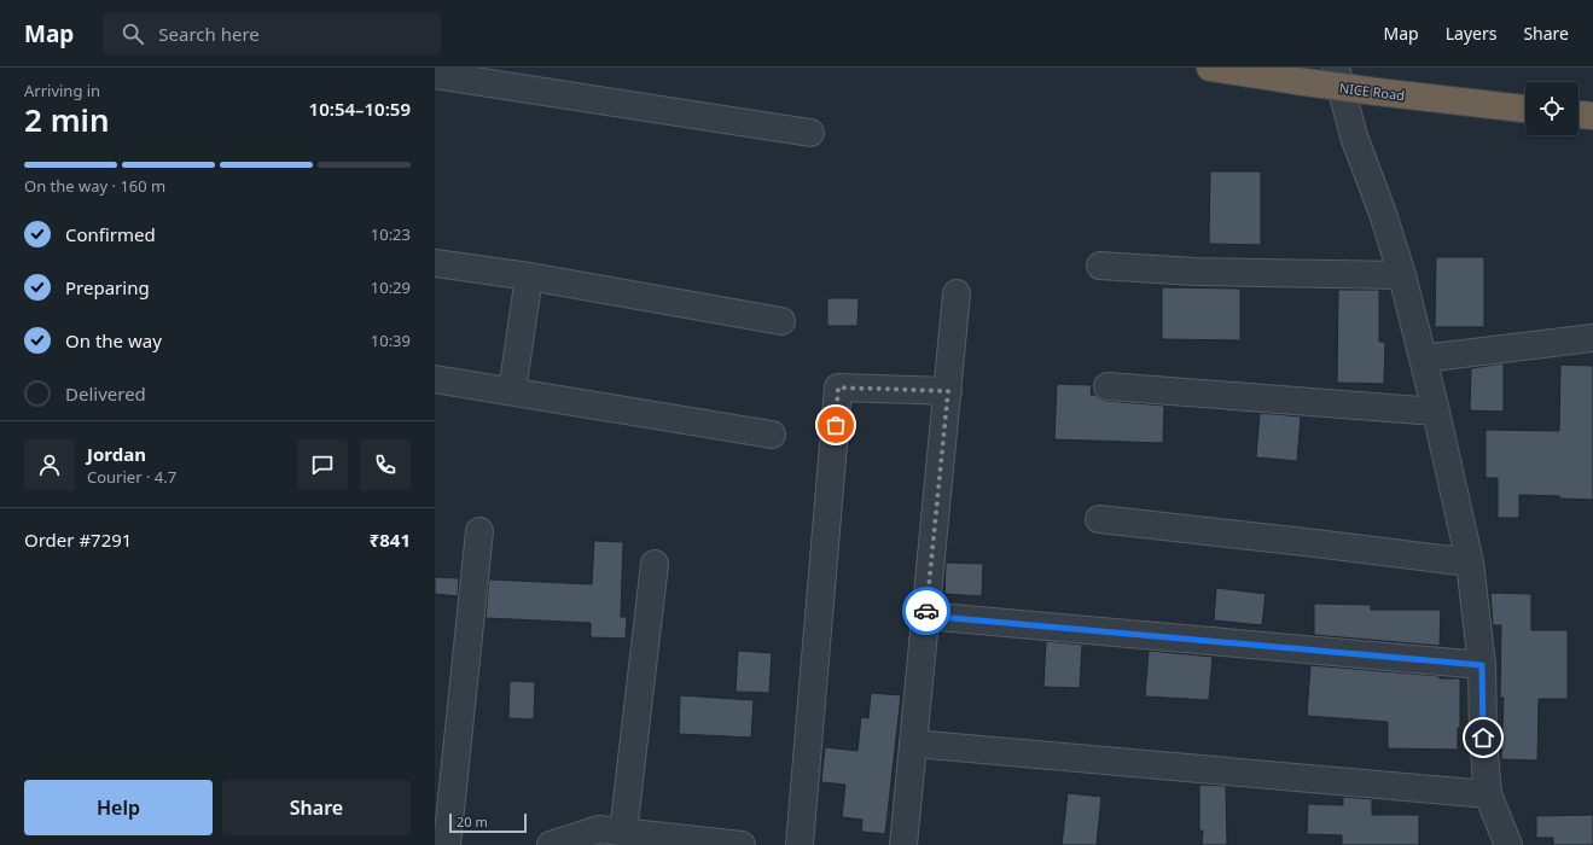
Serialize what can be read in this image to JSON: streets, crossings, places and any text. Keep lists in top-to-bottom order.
{
  "streets": {
    "highway": ["NICE Road"]
  },
  "scale_bar": "20 m",
  "page": {
    "header": "Map",
    "search": "Search here",
    "nav": ["Map", "Layers", "Share"],
    "heading": ["2 min", "Arriving in", "10:54–10:59"],
    "panel": [
      "Jordan",
      "Courier · 4.7",
      "Order #7291",
      "₹841"
    ],
    "bar": "On the way · 160 m",
    "list": [
      ["Confirmed", "10:23"],
      ["Preparing", "10:29"],
      ["On the way", "10:39"],
      "Delivered"
    ],
    "buttons": ["Help", "Share"],
    "scale": "20 m"
  }
}
